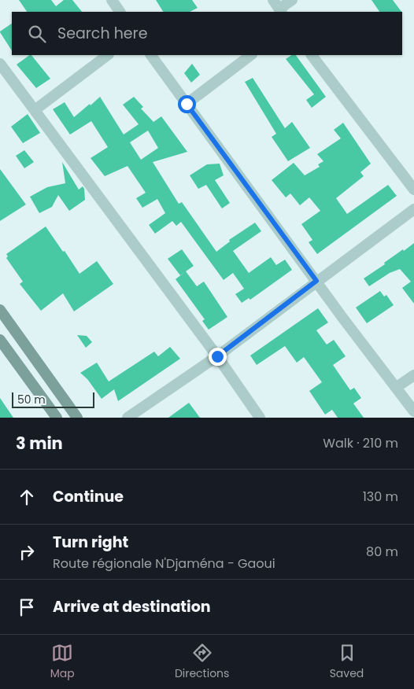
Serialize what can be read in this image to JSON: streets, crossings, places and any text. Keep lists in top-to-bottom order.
{
  "scale_bar": "50 m",
  "page": {
    "search": "Search here",
    "scale": "50 m",
    "heading": ["3 min", "Walk · 210 m"],
    "list": [
      ["Continue", "130 m"],
      ["Turn right", "Route régionale N'Djaména - Gaoui", "80 m"],
      "Arrive at destination"
    ],
    "nav": ["Map", "Directions", "Saved"]
  }
}
